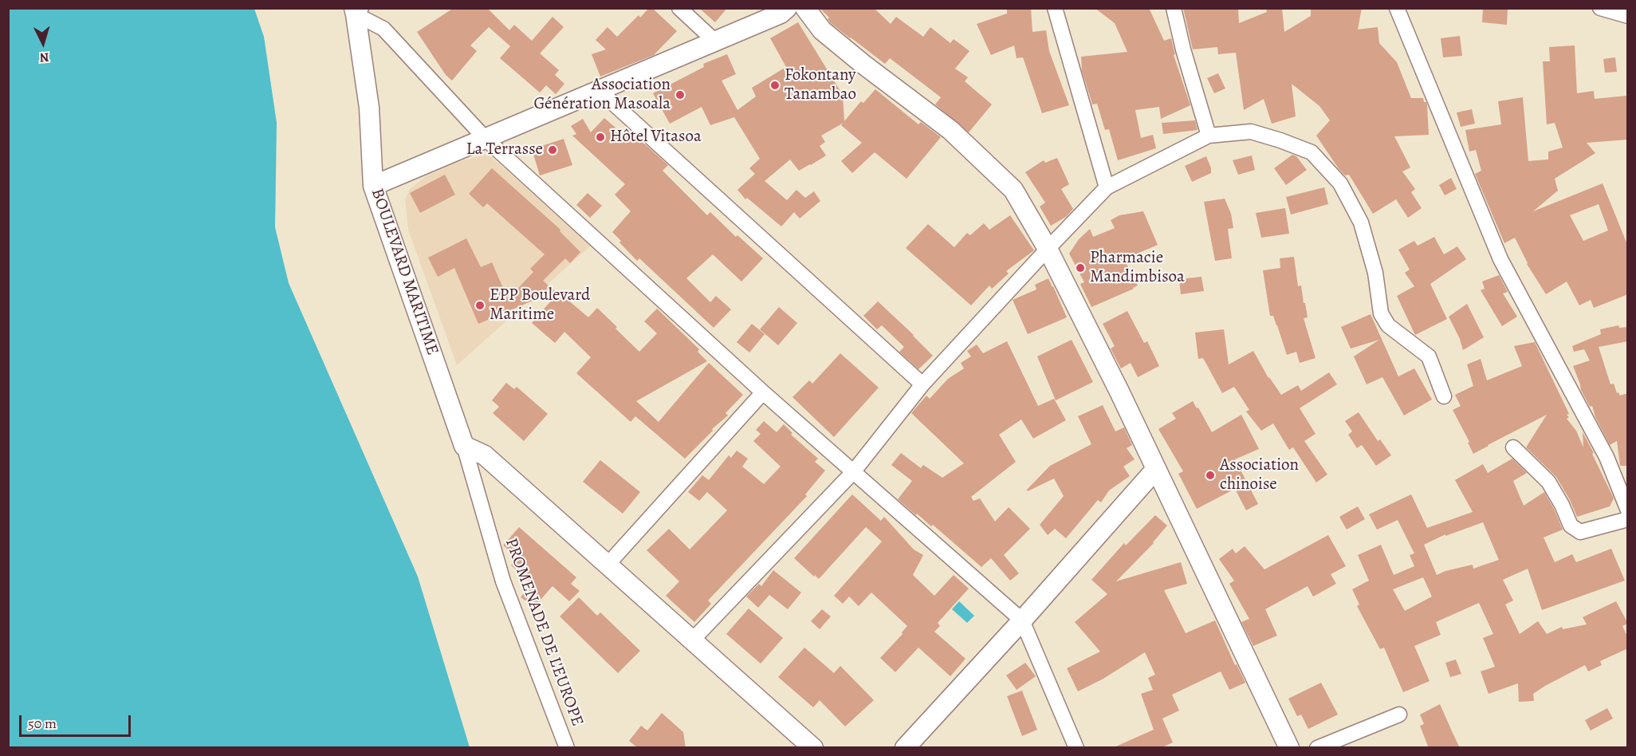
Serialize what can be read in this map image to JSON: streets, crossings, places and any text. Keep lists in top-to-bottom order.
{
  "streets": {
    "street": ["BOULEVARD MARITIME", "PROMENADE DE L'EUROPE"]
  },
  "crossings": [
    ["BOULEVARD MARITIME", "PROMENADE DE L'EUROPE"]
  ],
  "places": [
    "Fokontany Tanambao",
    "Association Génération Masoala",
    "Hôtel Vitasoa",
    "La Terrasse",
    "Pharmacie Mandimbisoa",
    "EPP Boulevard Maritime",
    "Association chinoise"
  ],
  "scale_bar": "50 m",
  "north": "bottom"
}
